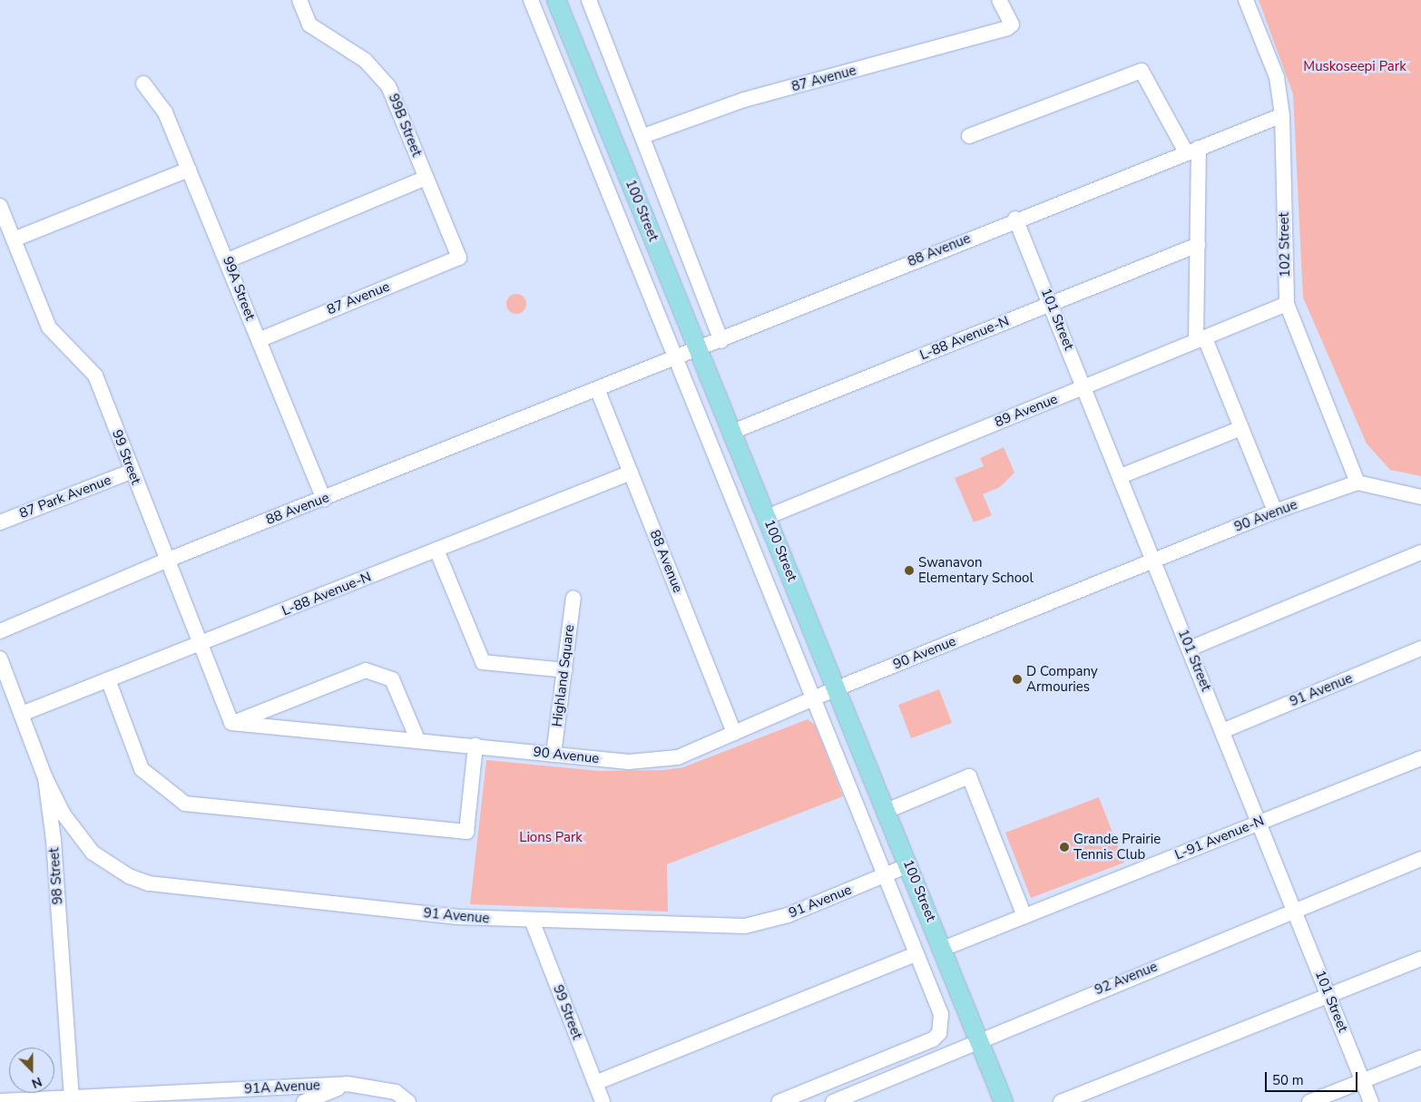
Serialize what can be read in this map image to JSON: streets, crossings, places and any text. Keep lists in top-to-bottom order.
{
  "streets": {
    "main road": ["100 Street"],
    "street": [
      "87 Avenue",
      "99B Street",
      "102 Street",
      "88 Avenue",
      "99A Street",
      "101 Street",
      "L-88 Avenue-N",
      "89 Avenue",
      "99 Street",
      "87 Park Avenue",
      "90 Avenue",
      "Highland Square",
      "91 Avenue",
      "L-91 Avenue-N",
      "98 Street",
      "92 Avenue",
      "91A Avenue"
    ]
  },
  "crossings": [
    ["87 Avenue", "99B Street"],
    ["87 Avenue", "100 Street"],
    ["87 Avenue", "99A Street"],
    ["100 Street", "88 Avenue"],
    ["100 Street", "L-88 Avenue-N"],
    ["100 Street", "89 Avenue"],
    ["100 Street", "90 Avenue"],
    ["100 Street", "91 Avenue"],
    ["100 Street", "L-91 Avenue-N"],
    ["100 Street", "92 Avenue"],
    ["102 Street", "88 Avenue"],
    ["102 Street", "89 Avenue"],
    ["102 Street", "90 Avenue"],
    ["88 Avenue", "99A Street"],
    ["88 Avenue", "101 Street"],
    ["88 Avenue", "L-88 Avenue-N"],
    ["88 Avenue", "99 Street"],
    ["88 Avenue", "90 Avenue"],
    ["101 Street", "L-88 Avenue-N"],
    ["101 Street", "89 Avenue"],
    ["101 Street", "90 Avenue"],
    ["101 Street", "91 Avenue"],
    ["101 Street", "L-91 Avenue-N"],
    ["101 Street", "92 Avenue"],
    ["L-88 Avenue-N", "99 Street"],
    ["L-88 Avenue-N", "98 Street"],
    ["99 Street", "87 Park Avenue"],
    ["99 Street", "90 Avenue"],
    ["99 Street", "91 Avenue"],
    ["90 Avenue", "Highland Square"],
    ["91 Avenue", "98 Street"],
    ["98 Street", "91A Avenue"]
  ],
  "parks": ["Muskoseepi Park", "Lions Park"],
  "places": ["Swanavon Elementary School", "D Company Armouries", "Grande Prairie Tennis Club"],
  "scale_bar": "50 m",
  "north": "bottom"
}
